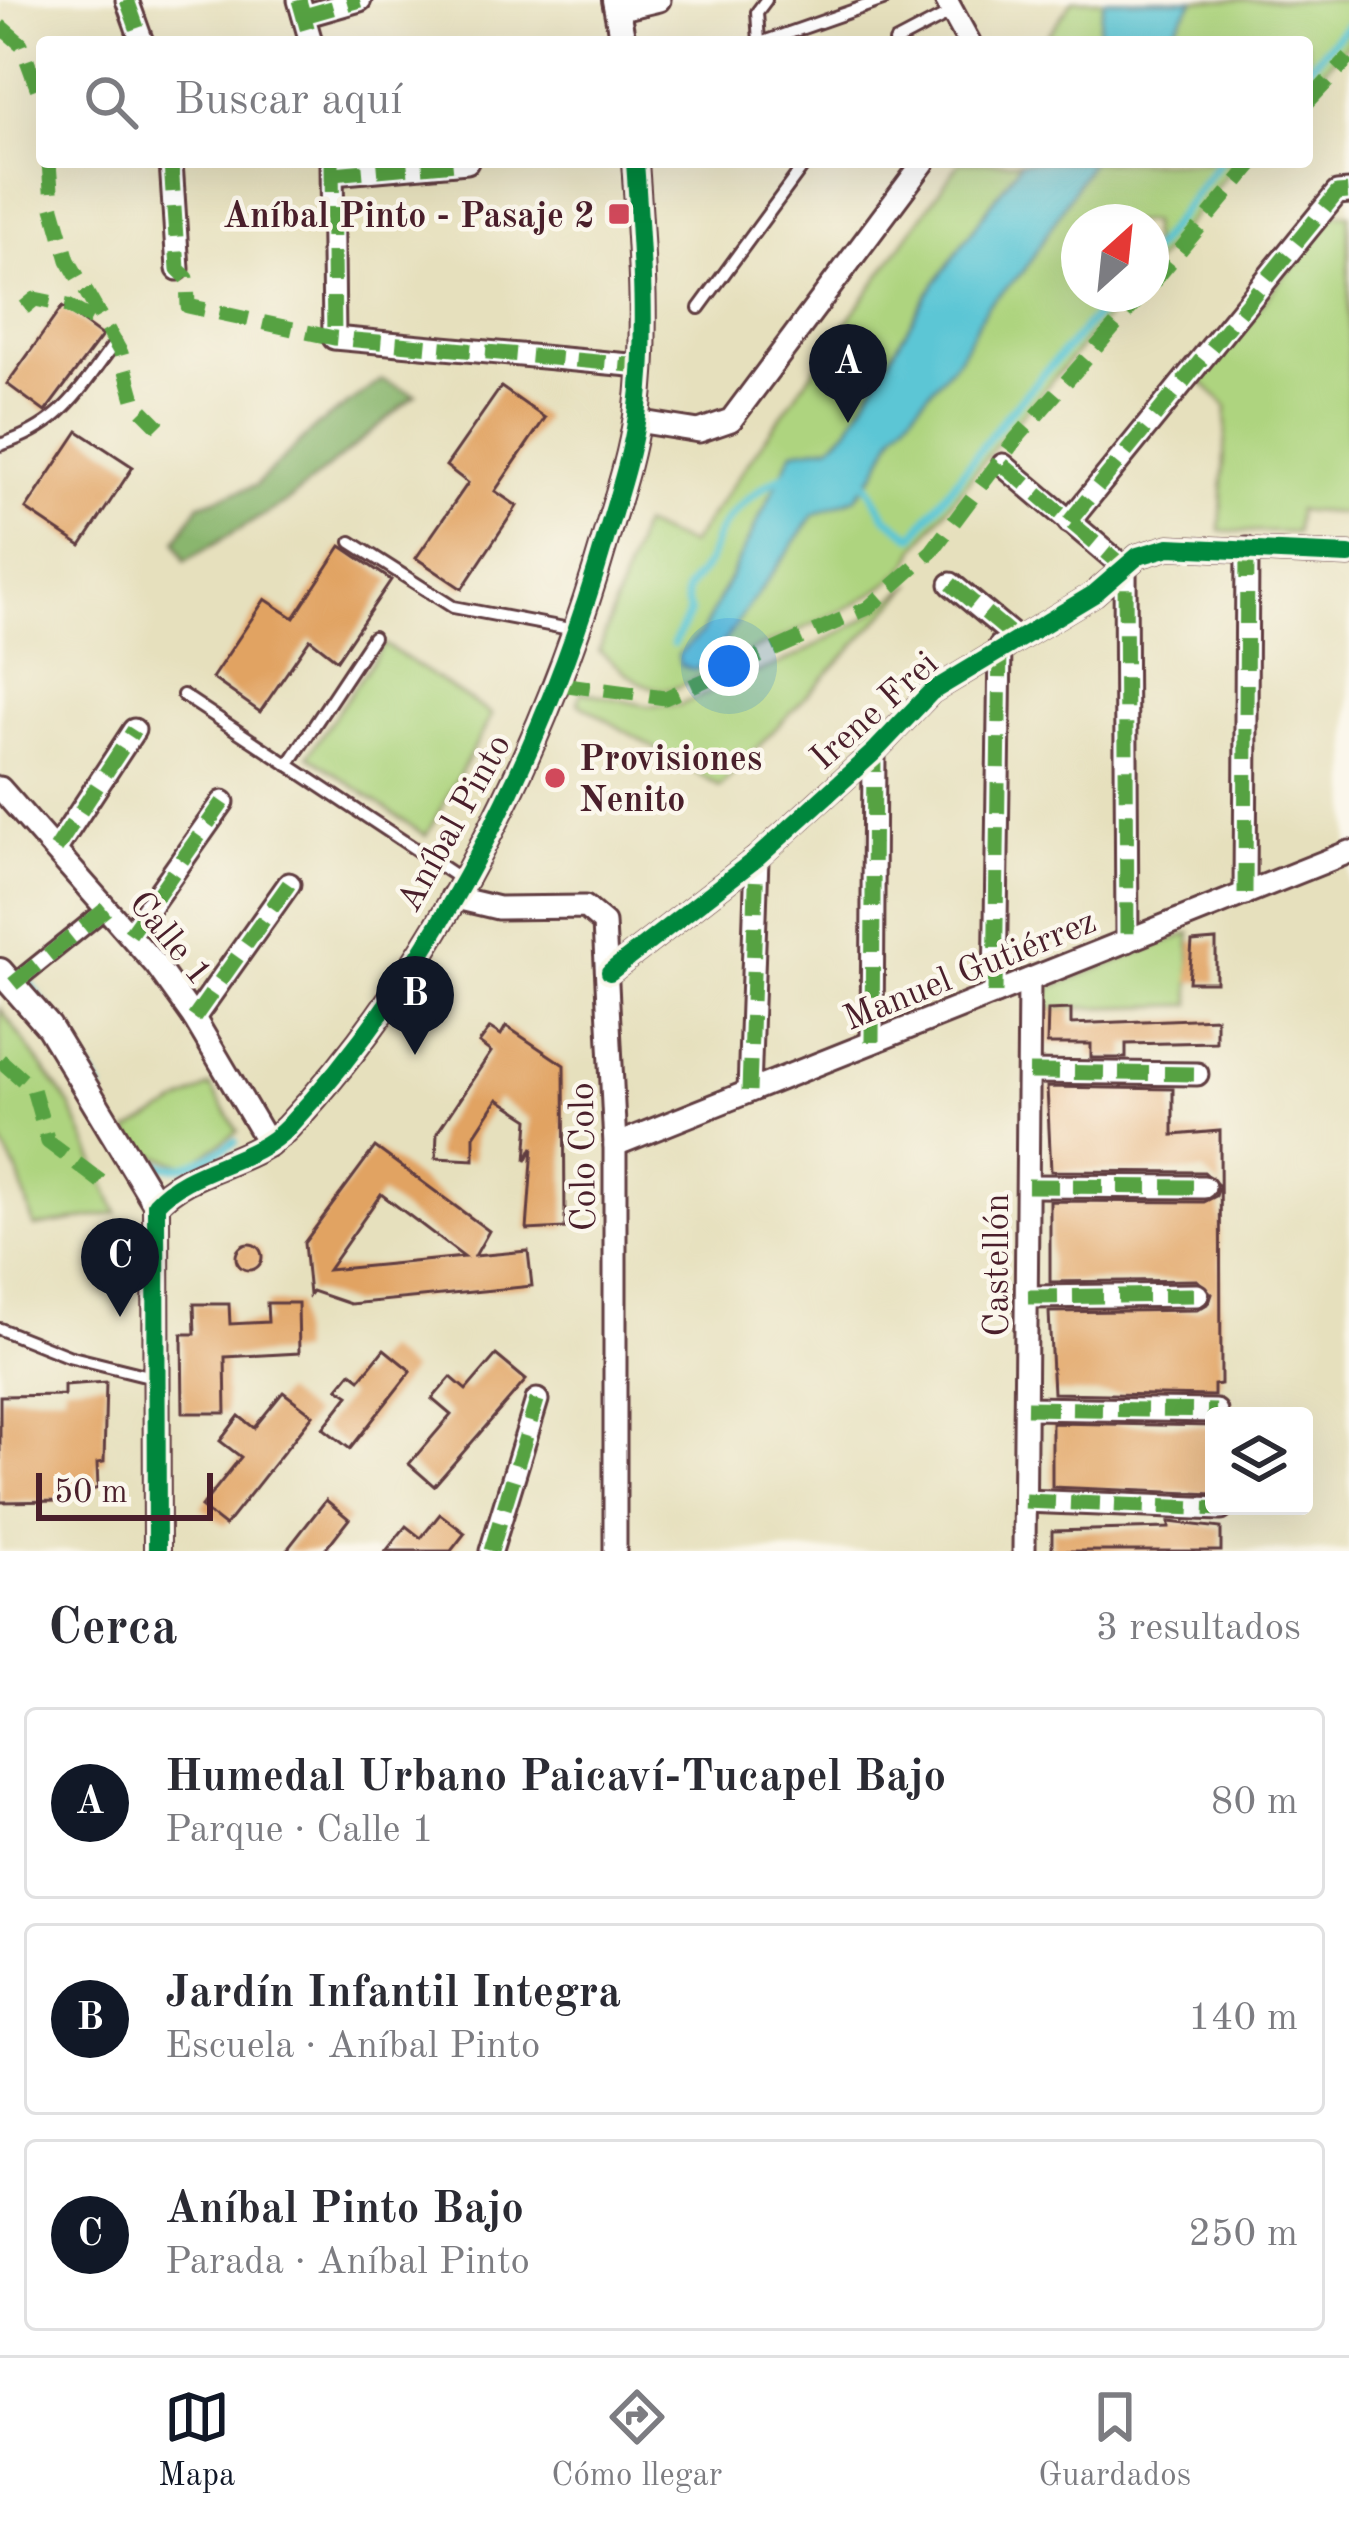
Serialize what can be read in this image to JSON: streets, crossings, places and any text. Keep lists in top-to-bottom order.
{
  "streets": {
    "street": [
      "Irene Frei",
      "Aníbal Pinto",
      "Calle 1",
      "Manuel Gutiérrez",
      "Colo Colo",
      "Castellón"
    ]
  },
  "crossings": [
    ["Irene Frei", "Colo Colo"],
    ["Aníbal Pinto", "Calle 1"],
    ["Aníbal Pinto", "Colo Colo"],
    ["Manuel Gutiérrez", "Colo Colo"],
    ["Manuel Gutiérrez", "Castellón"]
  ],
  "places": {
    "transit": ["Aníbal Pinto - Pasaje 2"],
    "other": ["Provisiones Nenito"]
  },
  "scale_bar": "50 m",
  "north": "top right",
  "page": {
    "search": "Buscar aquí",
    "pins": ["A", "B", "C"],
    "scale": "50 m",
    "heading": ["Cerca", "3 resultados"],
    "list": [
      {
        "mark": "A",
        "name": "Humedal Urbano Paicaví-Tucapel Bajo",
        "note": "Parque · Calle 1",
        "value": "80 m"
      },
      {
        "mark": "B",
        "name": "Jardín Infantil Integra",
        "note": "Escuela · Aníbal Pinto",
        "value": "140 m"
      },
      {
        "mark": "C",
        "name": "Aníbal Pinto Bajo",
        "note": "Parada · Aníbal Pinto",
        "value": "250 m"
      }
    ],
    "nav": ["Mapa", "Cómo llegar", "Guardados"]
  }
}
